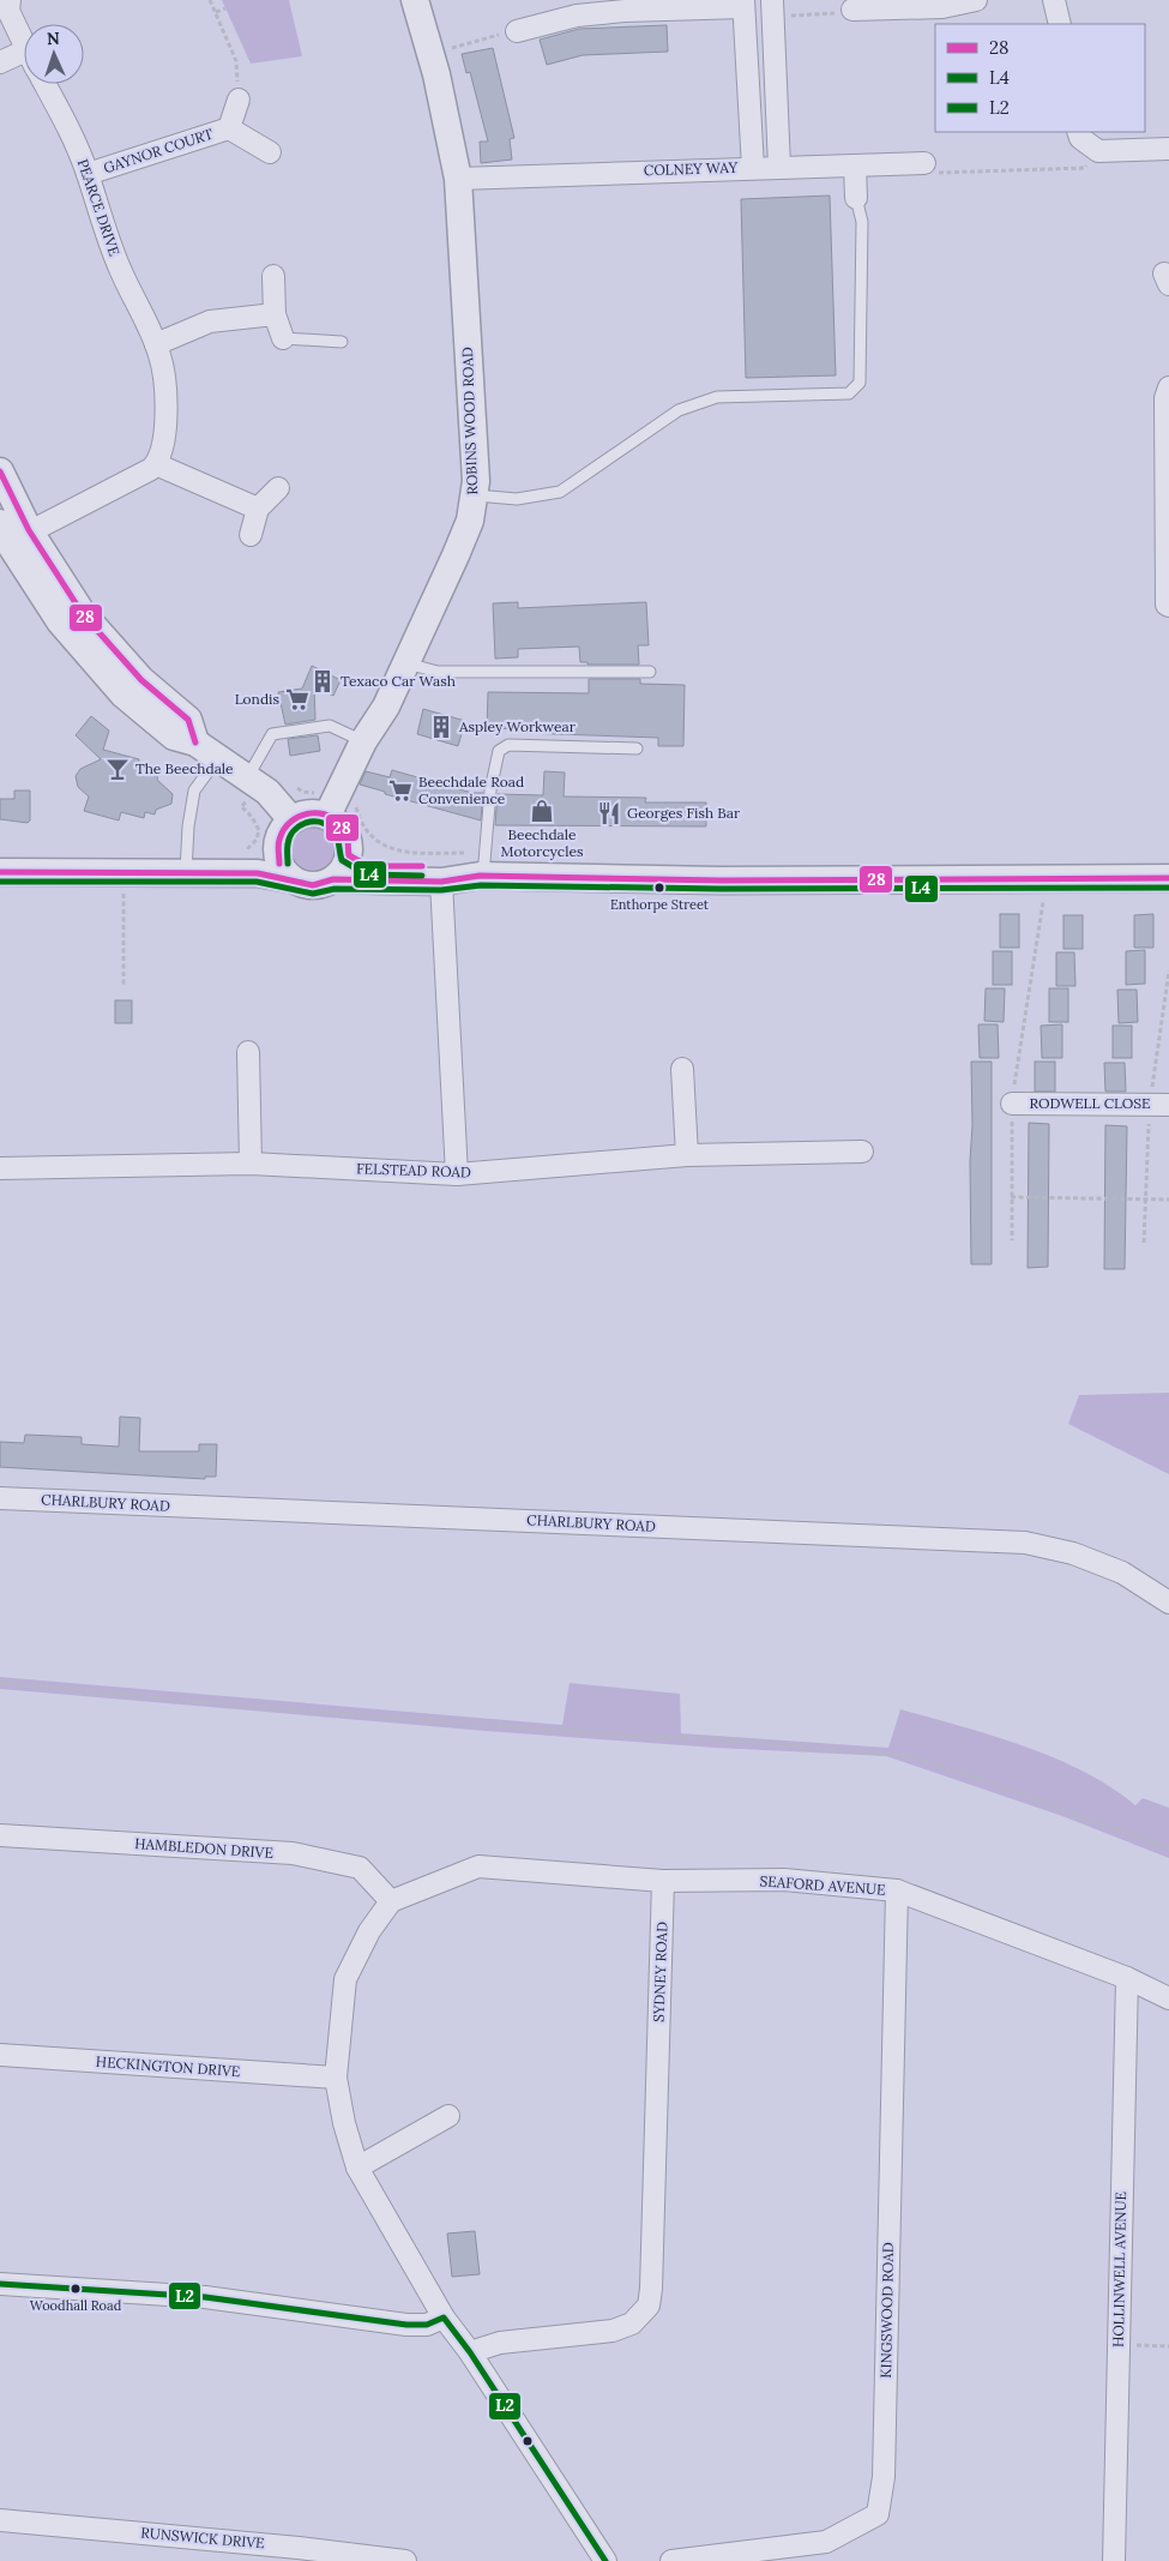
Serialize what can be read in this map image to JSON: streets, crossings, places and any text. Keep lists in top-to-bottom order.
{
  "streets": {
    "street": [
      "GAYNOR COURT",
      "COLNEY WAY",
      "PEARCE DRIVE",
      "ROBINS WOOD ROAD",
      "RODWELL CLOSE",
      "FELSTEAD ROAD",
      "CHARLBURY ROAD",
      "HAMBLEDON DRIVE",
      "SEAFORD AVENUE",
      "SYDNEY ROAD",
      "HECKINGTON DRIVE",
      "HOLLINWELL AVENUE",
      "KINGSWOOD ROAD",
      "RUNSWICK DRIVE"
    ]
  },
  "crossings": [
    ["GAYNOR COURT", "PEARCE DRIVE"],
    ["COLNEY WAY", "ROBINS WOOD ROAD"],
    ["HAMBLEDON DRIVE", "SEAFORD AVENUE"],
    ["SEAFORD AVENUE", "SYDNEY ROAD"],
    ["SEAFORD AVENUE", "HOLLINWELL AVENUE"],
    ["SEAFORD AVENUE", "KINGSWOOD ROAD"]
  ],
  "places": {
    "building": ["Texaco Car Wash", "Aspley Workwear"],
    "supermarket": ["Londis", "Beechdale Road Convenience"],
    "bar": ["The Beechdale"],
    "shop": ["Beechdale Motorcycles"],
    "restaurant": ["Georges Fish Bar"],
    "other": ["Enthorpe Street", "Woodhall Road"]
  },
  "lines": ["transit line 28", "transit line L4", "transit line L2"],
  "legend": ["28", "L4", "L2"],
  "north": "top"
}
